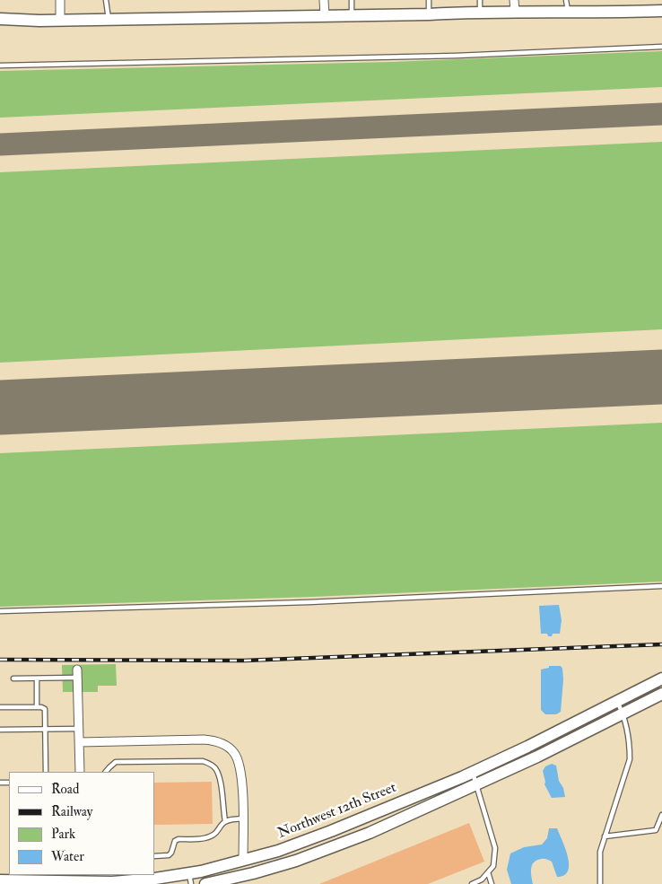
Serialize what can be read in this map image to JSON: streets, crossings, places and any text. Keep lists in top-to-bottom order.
{
  "streets": {
    "main road": ["Northwest 12th Street"]
  },
  "legend": [
    "Road",
    "Railway",
    "Park",
    "Water"
  ]
}
